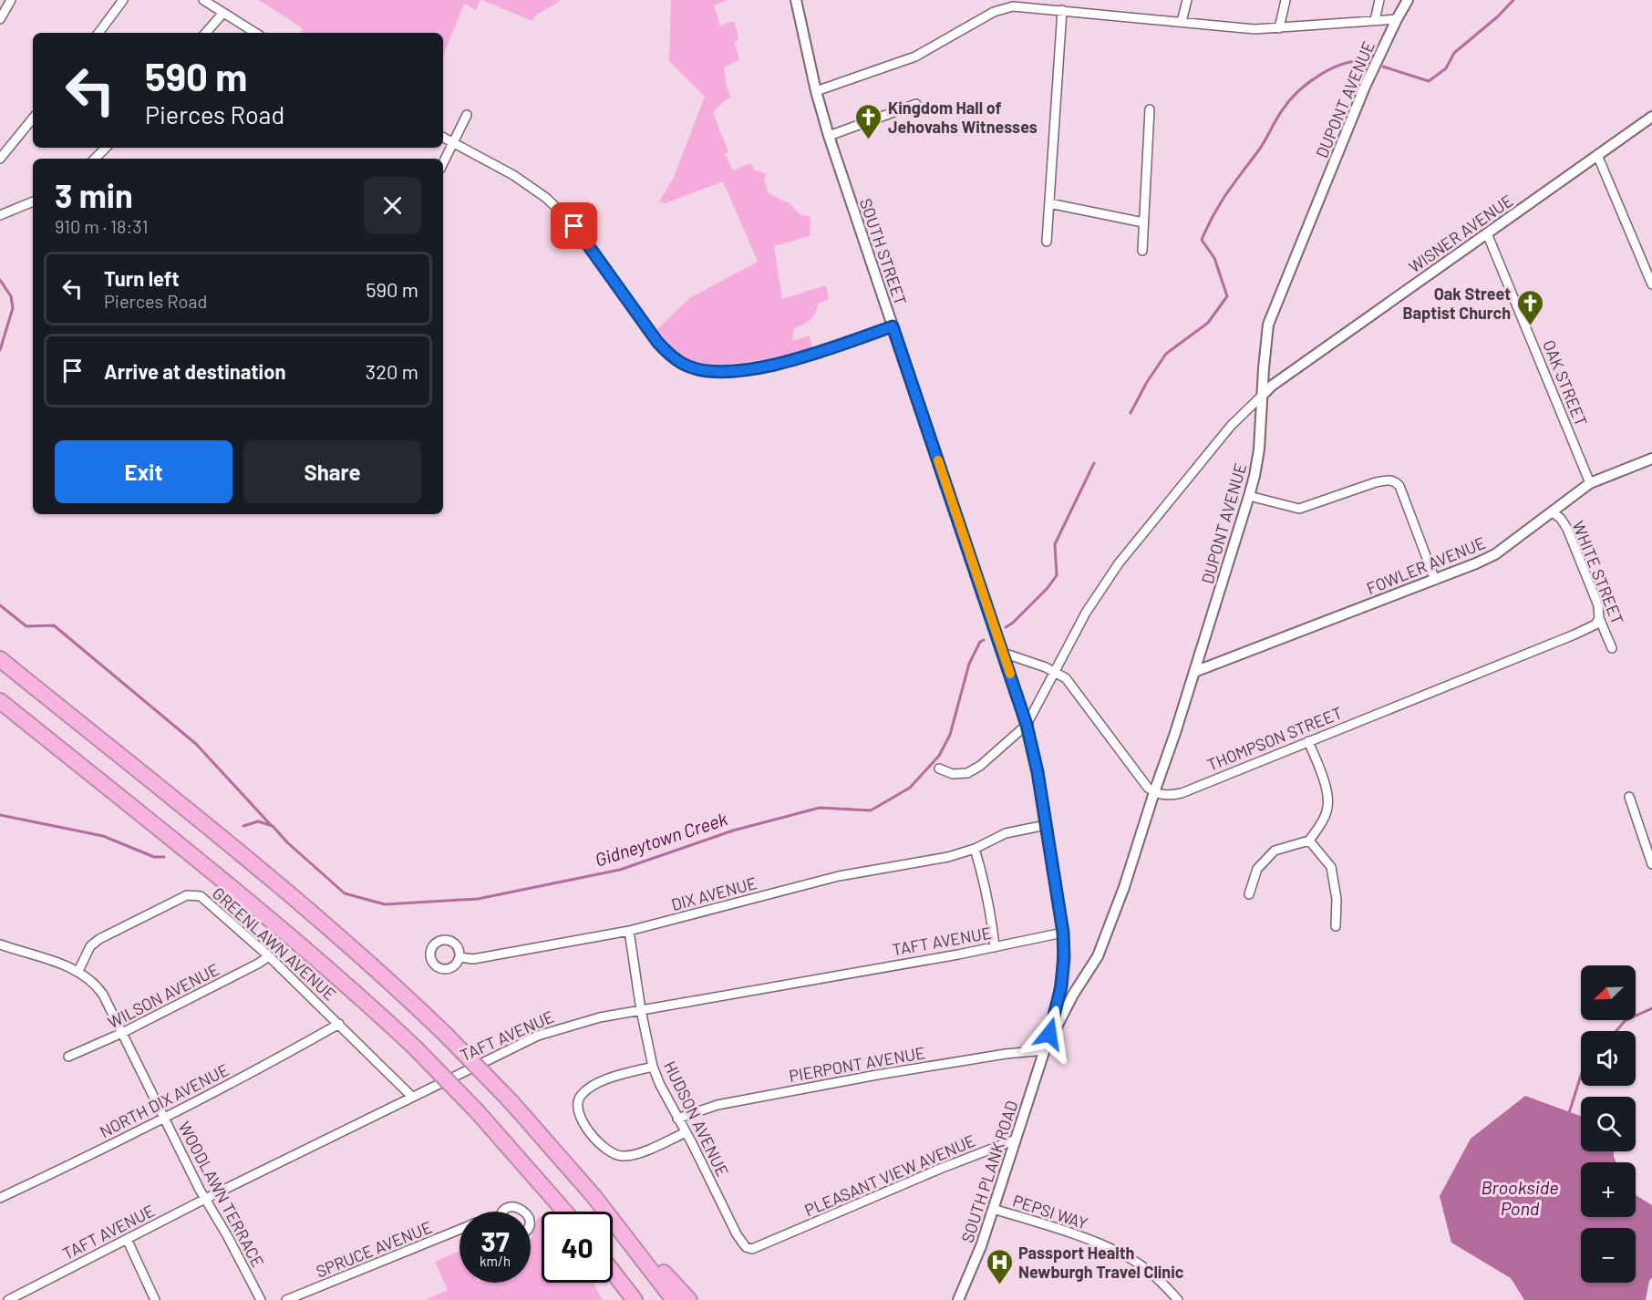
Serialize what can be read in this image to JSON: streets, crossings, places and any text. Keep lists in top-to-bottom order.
{
  "streets": {
    "street": [
      "DUPONT AVENUE",
      "WISNER AVENUE",
      "SOUTH STREET",
      "OAK STREET",
      "FOWLER AVENUE",
      "WHITE STREET",
      "THOMPSON STREET",
      "DIX AVENUE",
      "TAFT AVENUE",
      "GREENLAWN AVENUE",
      "WILSON AVENUE",
      "PIERPONT AVENUE",
      "NORTH DIX AVENUE",
      "HUDSON AVENUE",
      "SOUTH PLANK ROAD",
      "PLEASANT VIEW AVENUE",
      "WOODLAWN TERRACE",
      "PEPSI WAY",
      "SPRUCE AVENUE"
    ]
  },
  "crossings": [
    ["DUPONT AVENUE", "WISNER AVENUE"],
    ["DUPONT AVENUE", "SOUTH STREET"],
    ["DUPONT AVENUE", "FOWLER AVENUE"],
    ["DUPONT AVENUE", "THOMPSON STREET"],
    ["DUPONT AVENUE", "PIERPONT AVENUE"],
    ["DUPONT AVENUE", "SOUTH PLANK ROAD"],
    ["WISNER AVENUE", "OAK STREET"],
    ["SOUTH STREET", "DIX AVENUE"],
    ["SOUTH STREET", "TAFT AVENUE"],
    ["SOUTH STREET", "PIERPONT AVENUE"],
    ["SOUTH STREET", "SOUTH PLANK ROAD"],
    ["OAK STREET", "FOWLER AVENUE"],
    ["FOWLER AVENUE", "WHITE STREET"],
    ["WHITE STREET", "THOMPSON STREET"],
    ["DIX AVENUE", "HUDSON AVENUE"],
    ["TAFT AVENUE", "GREENLAWN AVENUE"],
    ["TAFT AVENUE", "HUDSON AVENUE"],
    ["TAFT AVENUE", "WOODLAWN TERRACE"],
    ["GREENLAWN AVENUE", "WILSON AVENUE"],
    ["GREENLAWN AVENUE", "NORTH DIX AVENUE"],
    ["GREENLAWN AVENUE", "WOODLAWN TERRACE"],
    ["WILSON AVENUE", "WOODLAWN TERRACE"],
    ["PIERPONT AVENUE", "HUDSON AVENUE"],
    ["PIERPONT AVENUE", "SOUTH PLANK ROAD"],
    ["NORTH DIX AVENUE", "WOODLAWN TERRACE"],
    ["HUDSON AVENUE", "PLEASANT VIEW AVENUE"],
    ["SOUTH PLANK ROAD", "PLEASANT VIEW AVENUE"],
    ["SOUTH PLANK ROAD", "PEPSI WAY"]
  ],
  "water": ["Gidneytown Creek", "Brookside Pond"],
  "places": {
    "church": ["Kingdom Hall of Jehovahs Witnesses", "Oak Street Baptist Church"],
    "hospital": ["Passport Health Newburgh Travel Clinic"]
  },
  "north": "bottom left",
  "page": {
    "turn": ["590 m", "Pierces Road"],
    "heading": ["3 min", "910 m · 18:31"],
    "list": [
      {
        "name": "Turn left",
        "note": "Pierces Road",
        "value": "590 m"
      },
      {
        "name": "Arrive at destination",
        "value": "320 m"
      }
    ],
    "buttons": ["Exit", "Share"],
    "map_buttons": ["+", "−"],
    "speed": "37 km/h",
    "limit": "40"
  }
}
